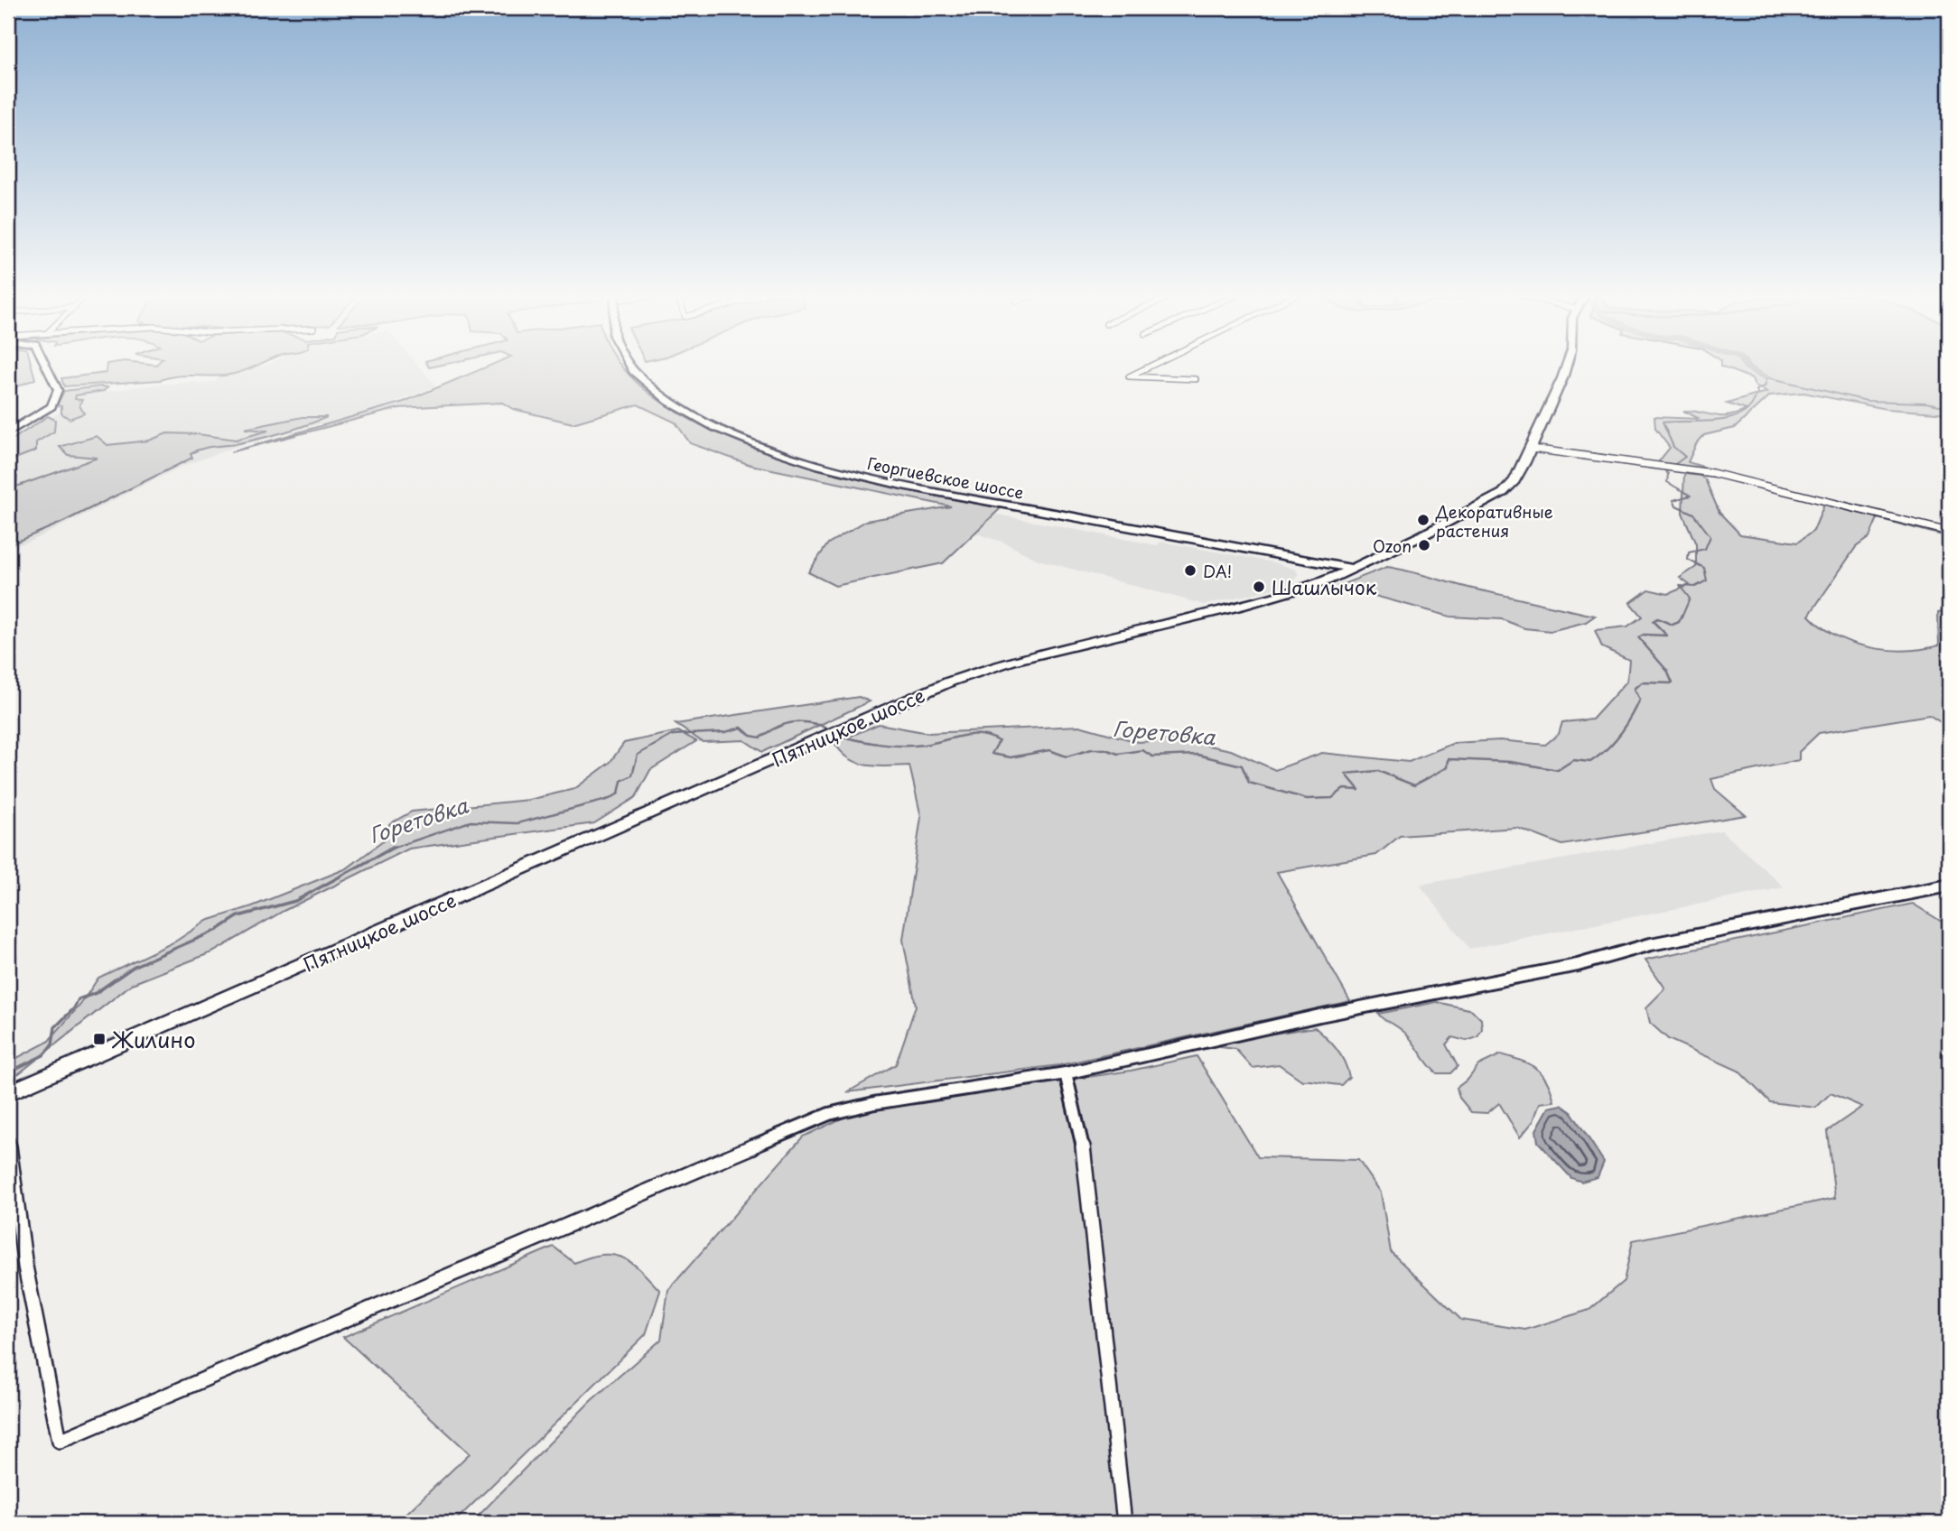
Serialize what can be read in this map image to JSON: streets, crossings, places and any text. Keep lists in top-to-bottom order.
{
  "streets": {
    "main road": ["Георгиевское шоссе", "Пятницкое шоссе"]
  },
  "crossings": [
    ["Георгиевское шоссе", "Пятницкое шоссе"]
  ],
  "water": ["Горетовка"],
  "places": {
    "other": [
      "Декоративные растения",
      "Ozon",
      "DA!",
      "Шашлычок"
    ],
    "transit": ["Жилино"]
  }
}
